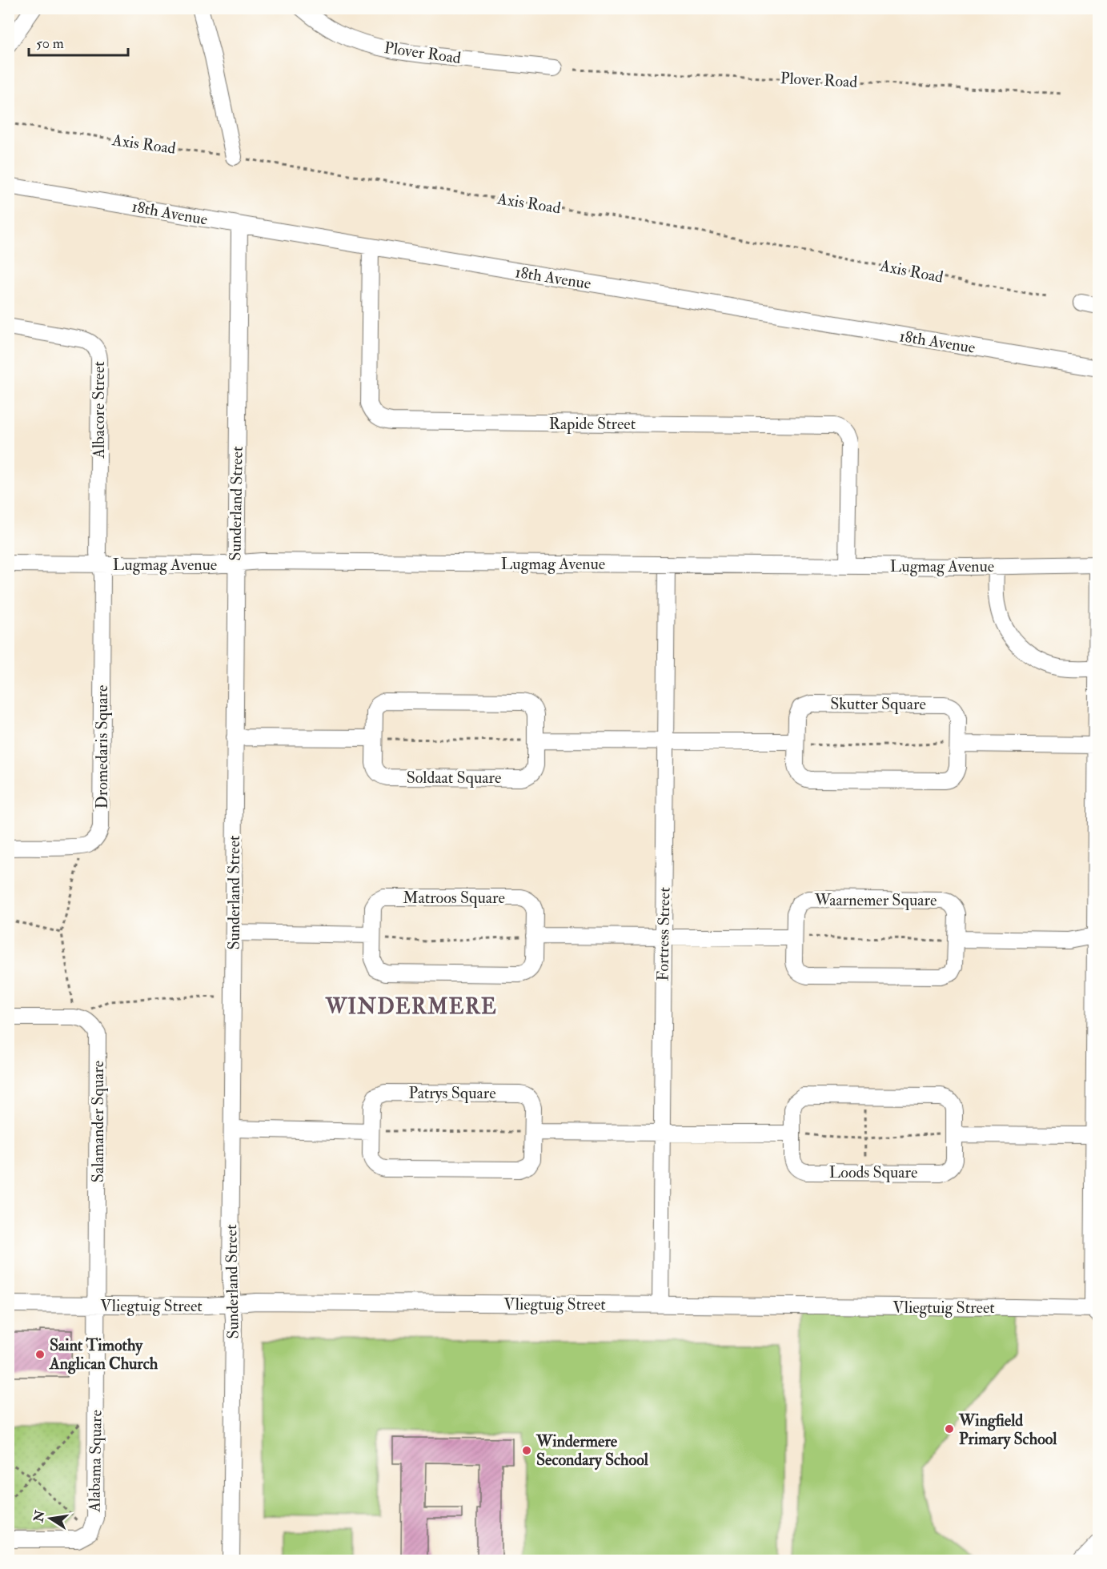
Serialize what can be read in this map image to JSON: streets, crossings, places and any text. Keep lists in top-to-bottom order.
{
  "streets": {
    "street": [
      "Plover Road",
      "18th Avenue",
      "Albacore Street",
      "Rapide Street",
      "Sunderland Street",
      "Lugmag Avenue",
      "Skutter Square",
      "Dromedaris Square",
      "Soldaat Square",
      "Matroos Square",
      "Waarnemer Square",
      "Fortress Street",
      "Patrys Square",
      "Salamander Square",
      "Loods Square",
      "Vliegtuig Street",
      "Alabama Square"
    ],
    "path": ["Axis Road"]
  },
  "crossings": [
    ["18th Avenue", "Rapide Street"],
    ["18th Avenue", "Sunderland Street"],
    ["Albacore Street", "Lugmag Avenue"],
    ["Albacore Street", "Dromedaris Square"],
    ["Rapide Street", "Lugmag Avenue"],
    ["Sunderland Street", "Lugmag Avenue"],
    ["Sunderland Street", "Vliegtuig Street"],
    ["Lugmag Avenue", "Dromedaris Square"],
    ["Lugmag Avenue", "Fortress Street"],
    ["Fortress Street", "Vliegtuig Street"],
    ["Salamander Square", "Vliegtuig Street"],
    ["Salamander Square", "Alabama Square"],
    ["Vliegtuig Street", "Alabama Square"]
  ],
  "districts": ["WINDERMERE"],
  "places": ["Saint Timothy Anglican Church", "Wingfield Primary School", "Windermere Secondary School"],
  "scale_bar": "50 m",
  "north": "left"
}
